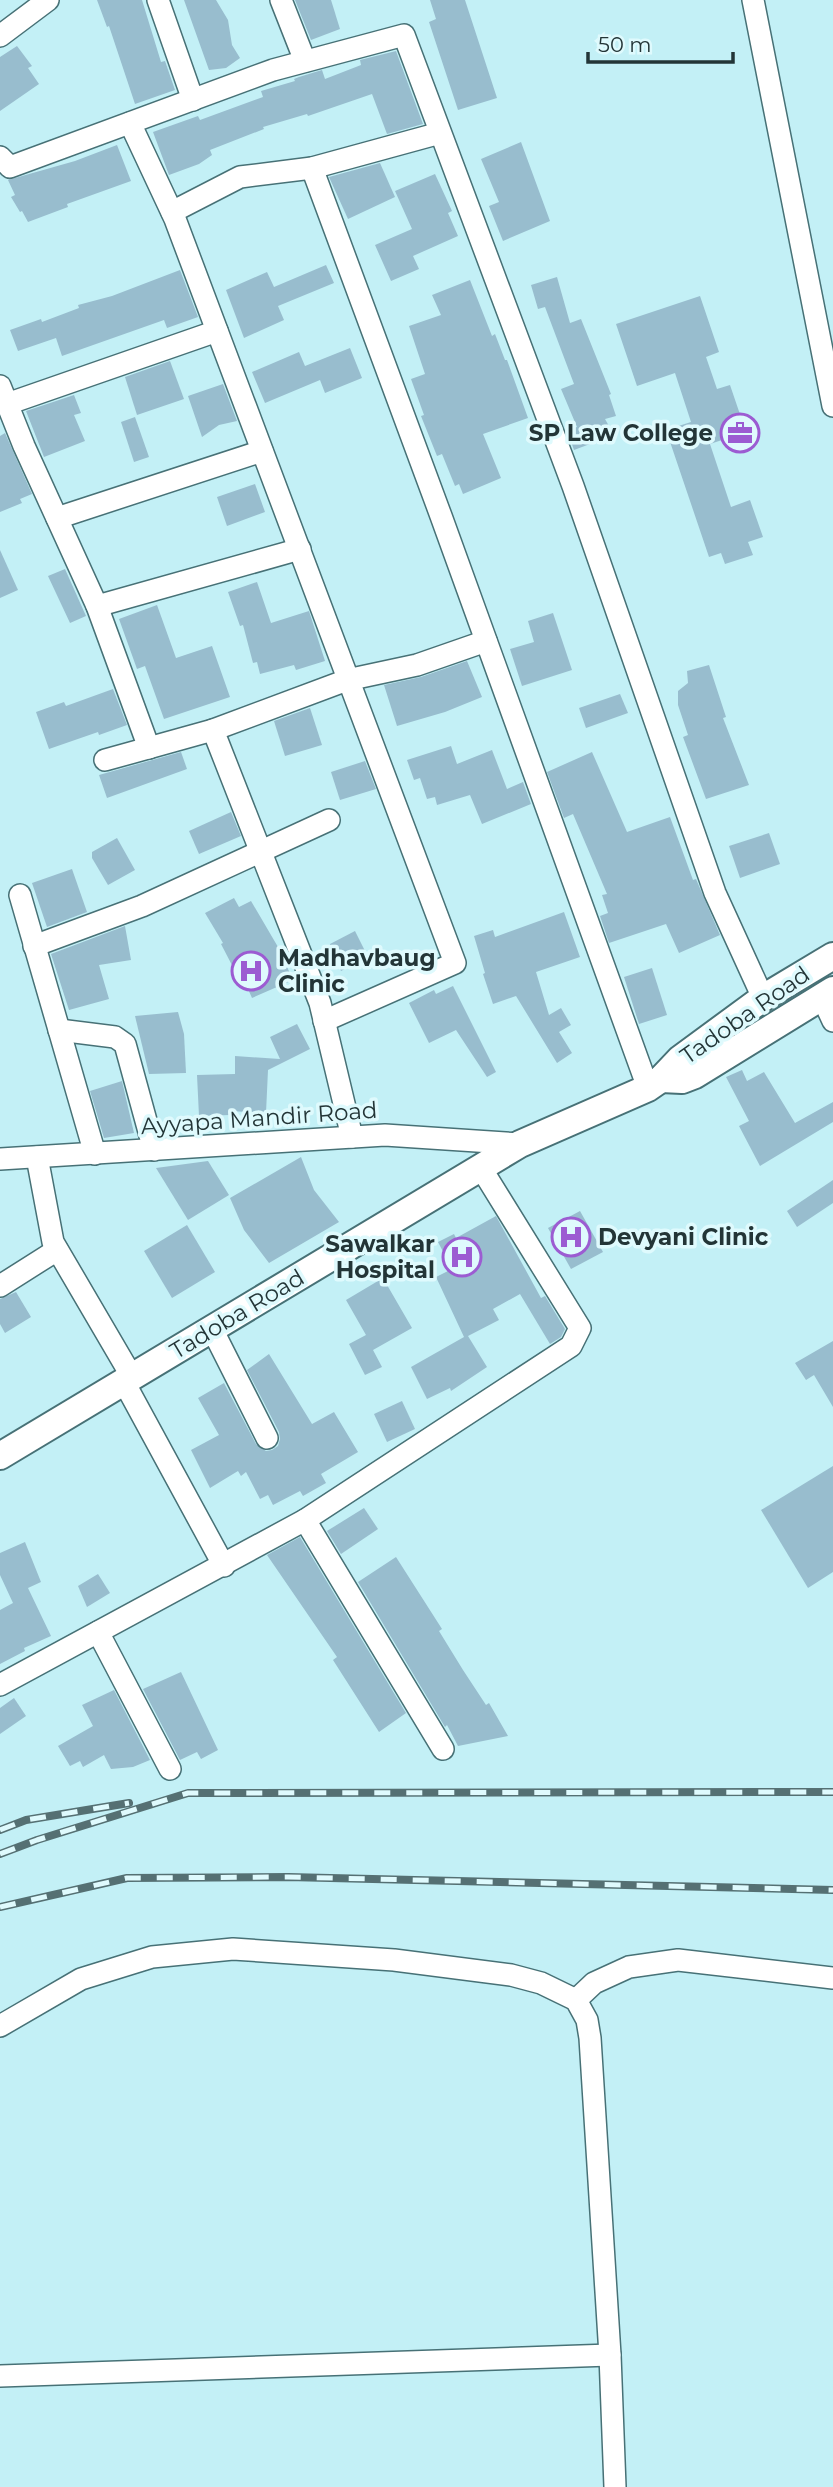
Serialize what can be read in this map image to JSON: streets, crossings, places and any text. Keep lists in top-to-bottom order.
{
  "streets": {
    "main road": ["Tadoba Road"],
    "street": ["Ayyapa Mandir Road"]
  },
  "crossings": [
    ["Tadoba Road", "Ayyapa Mandir Road"]
  ],
  "places": {
    "office": ["SP Law College"],
    "hospital": ["Madhavbaug Clinic", "Devyani Clinic", "Sawalkar Hospital"]
  },
  "scale_bar": "50 m"
}
